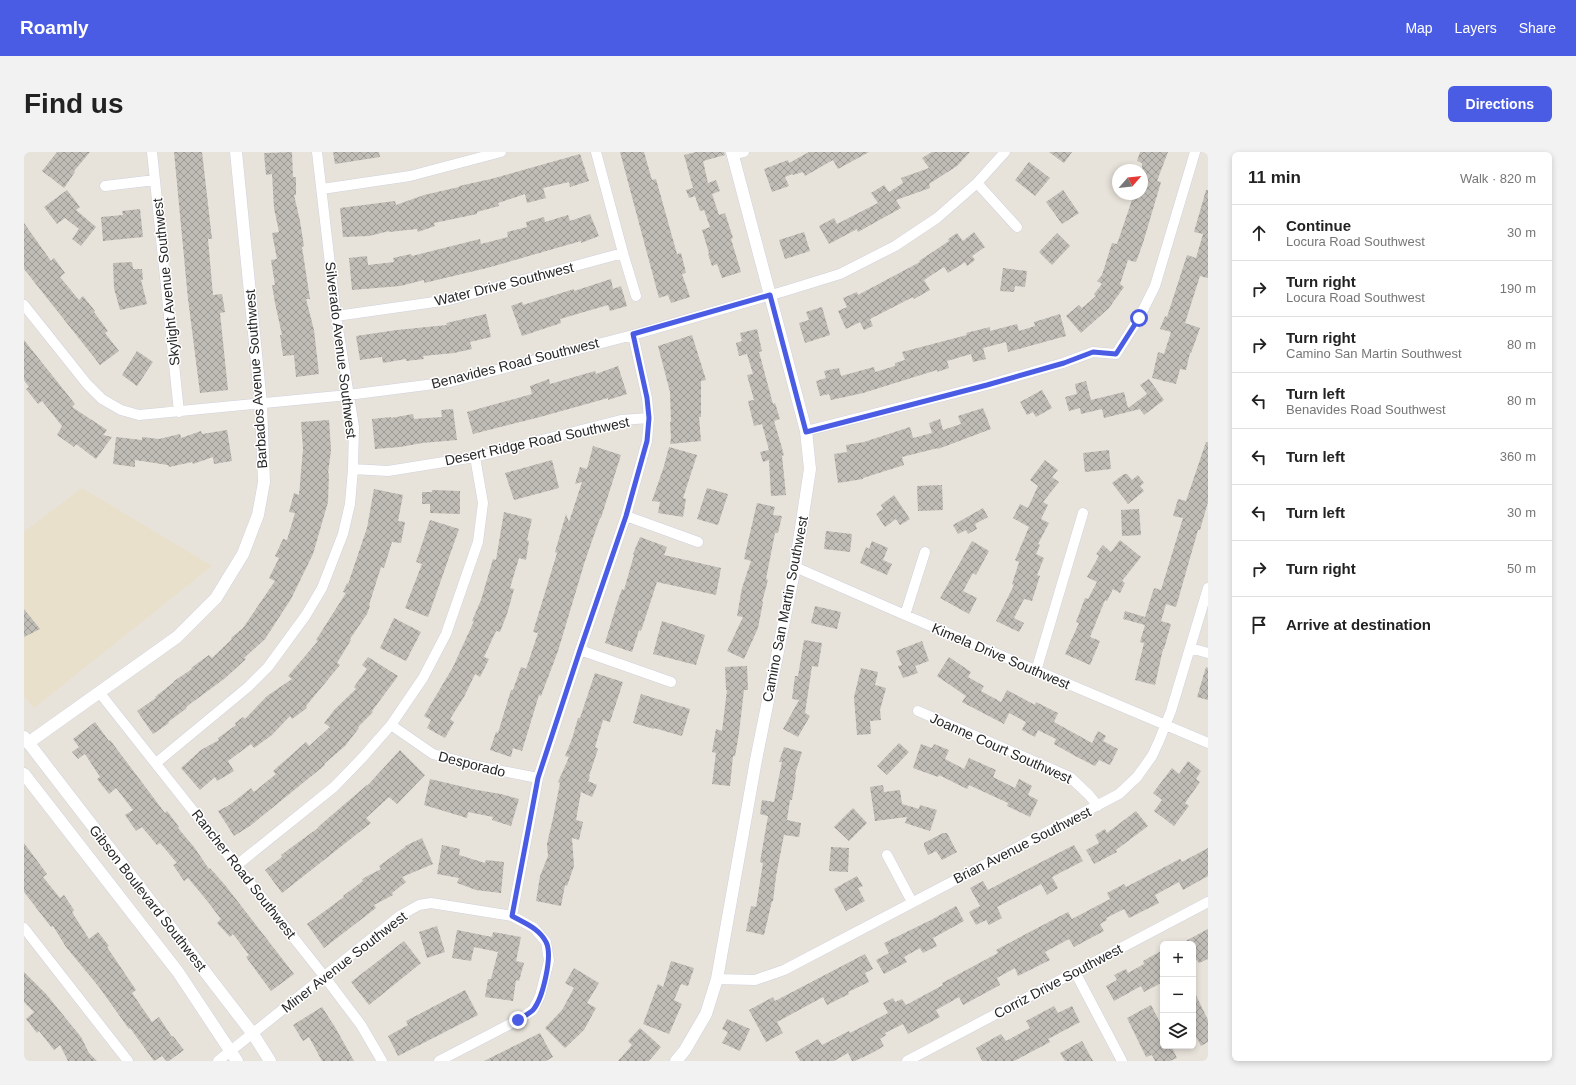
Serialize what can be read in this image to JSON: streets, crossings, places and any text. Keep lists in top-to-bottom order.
{
  "streets": {
    "street": [
      "Skylight Avenue Southwest",
      "Water Drive Southwest",
      "Silverado Avenue Southwest",
      "Benavides Road Southwest",
      "Barbados Avenue Southwest",
      "Desert Ridge Road Southwest",
      "Camino San Martin Southwest",
      "Kimela Drive Southwest",
      "Joanne Court Southwest",
      "Desporado",
      "Brian Avenue Southwest",
      "Rancher Road Southwest",
      "Gibson Boulevard Southwest",
      "Miner Avenue Southwest",
      "Corriz Drive Southwest"
    ]
  },
  "crossings": [
    ["Skylight Avenue Southwest", "Benavides Road Southwest"],
    ["Water Drive Southwest", "Silverado Avenue Southwest"],
    ["Silverado Avenue Southwest", "Benavides Road Southwest"],
    ["Silverado Avenue Southwest", "Desert Ridge Road Southwest"],
    ["Silverado Avenue Southwest", "Rancher Road Southwest"],
    ["Benavides Road Southwest", "Barbados Avenue Southwest"],
    ["Benavides Road Southwest", "Camino San Martin Southwest"],
    ["Barbados Avenue Southwest", "Rancher Road Southwest"],
    ["Barbados Avenue Southwest", "Gibson Boulevard Southwest"],
    ["Camino San Martin Southwest", "Kimela Drive Southwest"],
    ["Camino San Martin Southwest", "Brian Avenue Southwest"],
    ["Kimela Drive Southwest", "Brian Avenue Southwest"],
    ["Joanne Court Southwest", "Brian Avenue Southwest"],
    ["Rancher Road Southwest", "Miner Avenue Southwest"],
    ["Gibson Boulevard Southwest", "Miner Avenue Southwest"]
  ],
  "north": "top right",
  "page": {
    "header": "Roamly",
    "nav": ["Map", "Layers", "Share"],
    "buttons": "Directions",
    "title": "Find us",
    "heading": ["11 min", "Walk · 820 m"],
    "list": [
      ["Continue", "Locura Road Southwest", "30 m"],
      ["Turn right", "Locura Road Southwest", "190 m"],
      ["Turn right", "Camino San Martin Southwest", "80 m"],
      ["Turn left", "Benavides Road Southwest", "80 m"],
      ["Turn left", "360 m"],
      ["Turn left", "30 m"],
      ["Turn right", "50 m"],
      "Arrive at destination"
    ],
    "map_buttons": ["+", "−"]
  }
}
